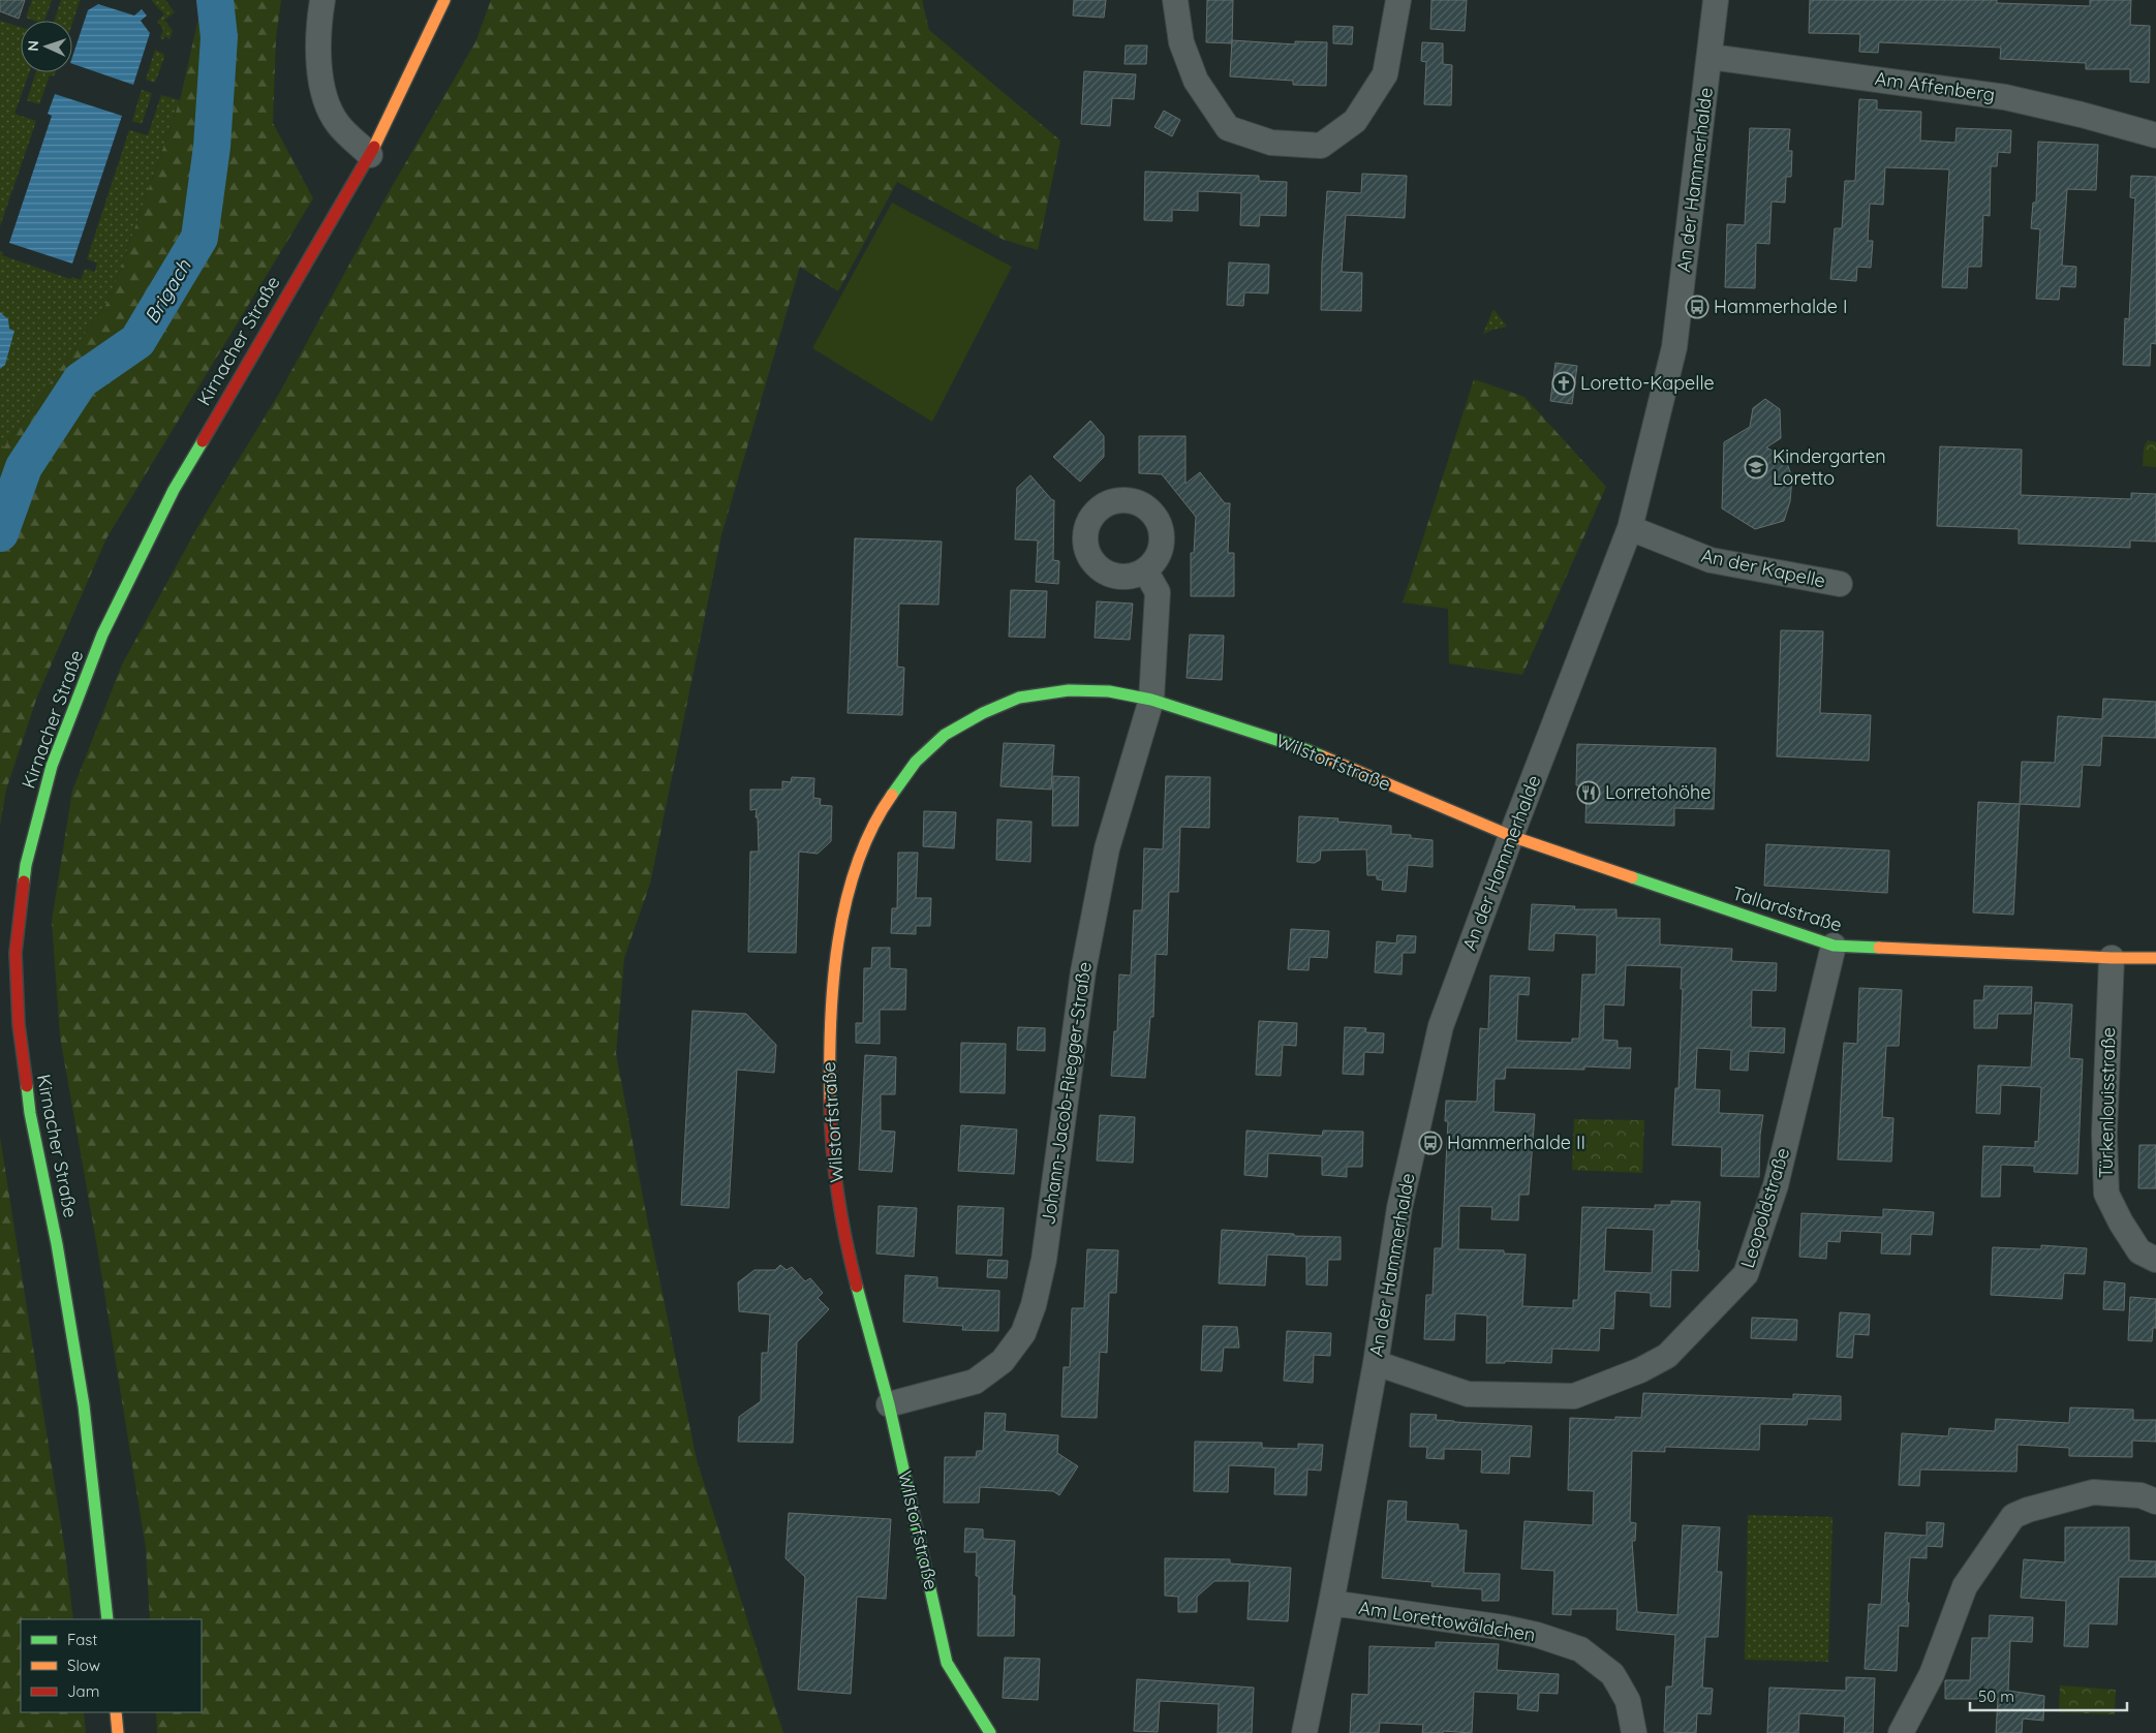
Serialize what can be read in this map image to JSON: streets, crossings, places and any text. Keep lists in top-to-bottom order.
{
  "streets": {
    "street": [
      "Am Affenberg",
      "An der Hammerhalde",
      "Kirnacher Straße",
      "An der Kapelle",
      "Wilstorfstraße",
      "Tallardstraße",
      "Johann-Jacob-Riegger-Straße",
      "Türkenlouisstraße",
      "Leopoldstraße",
      "Am Lorettowäldchen"
    ]
  },
  "crossings": [
    ["Am Affenberg", "An der Hammerhalde"],
    ["An der Hammerhalde", "An der Kapelle"],
    ["An der Hammerhalde", "Wilstorfstraße"],
    ["An der Hammerhalde", "Tallardstraße"],
    ["An der Hammerhalde", "Leopoldstraße"],
    ["An der Hammerhalde", "Am Lorettowäldchen"],
    ["Wilstorfstraße", "Tallardstraße"],
    ["Wilstorfstraße", "Johann-Jacob-Riegger-Straße"],
    ["Tallardstraße", "Türkenlouisstraße"],
    ["Tallardstraße", "Leopoldstraße"]
  ],
  "water": ["Brigach"],
  "places": {
    "bus stop": ["Hammerhalde I", "Hammerhalde II"],
    "church": ["Loretto-Kapelle"],
    "school or university": ["Kindergarten Loretto"],
    "restaurant": ["Lorretohöhe"]
  },
  "legend": ["Fast", "Slow", "Jam"],
  "scale_bar": "50 m",
  "north": "left"
}
